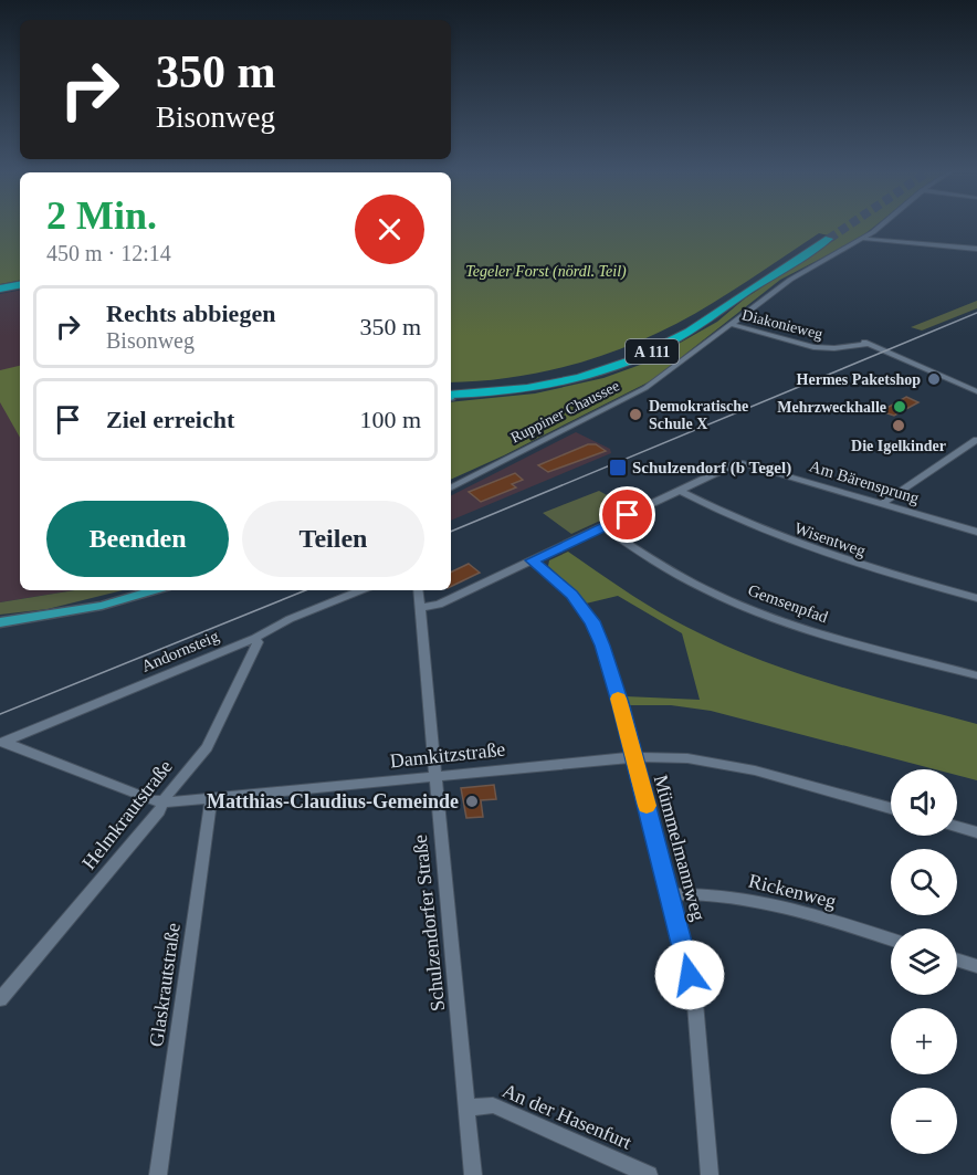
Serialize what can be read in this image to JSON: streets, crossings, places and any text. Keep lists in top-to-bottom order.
{
  "streets": {
    "highway": ["A 111"],
    "street": [
      "Diakonieweg",
      "Ruppiner Chaussee",
      "Am Bärensprung",
      "Wisentweg",
      "Gemsenpfad",
      "Andornsteig",
      "Damkitzstraße",
      "Helmkrautstraße",
      "Mümmelmannweg",
      "Rickenweg",
      "Schulzendorfer Straße",
      "Glaskrautstraße",
      "An der Hasenfurt"
    ]
  },
  "crossings": [
    ["Diakonieweg", "Ruppiner Chaussee"],
    ["Am Bärensprung", "Wisentweg"],
    ["Andornsteig", "Damkitzstraße"],
    ["Andornsteig", "Helmkrautstraße"],
    ["Damkitzstraße", "Helmkrautstraße"],
    ["Damkitzstraße", "Mümmelmannweg"],
    ["Damkitzstraße", "Schulzendorfer Straße"],
    ["Damkitzstraße", "Glaskrautstraße"],
    ["Mümmelmannweg", "Rickenweg"],
    ["Schulzendorfer Straße", "An der Hasenfurt"]
  ],
  "parks": ["Tegeler Forst (nördl. Teil)"],
  "places": {
    "other": [
      "Hermes Paketshop",
      "Mehrzweckhalle",
      "Demokratische Schule X",
      "Die Igelkinder",
      "Matthias-Claudius-Gemeinde"
    ],
    "transit": ["Schulzendorf (b Tegel)"]
  },
  "page": {
    "turn": ["350 m", "Bisonweg"],
    "heading": ["2 Min.", "450 m · 12:14"],
    "list": [
      {
        "name": "Rechts abbiegen",
        "note": "Bisonweg",
        "value": "350 m"
      },
      {
        "name": "Ziel erreicht",
        "value": "100 m"
      }
    ],
    "buttons": ["Beenden", "Teilen"],
    "map_buttons": ["+", "−"]
  }
}
